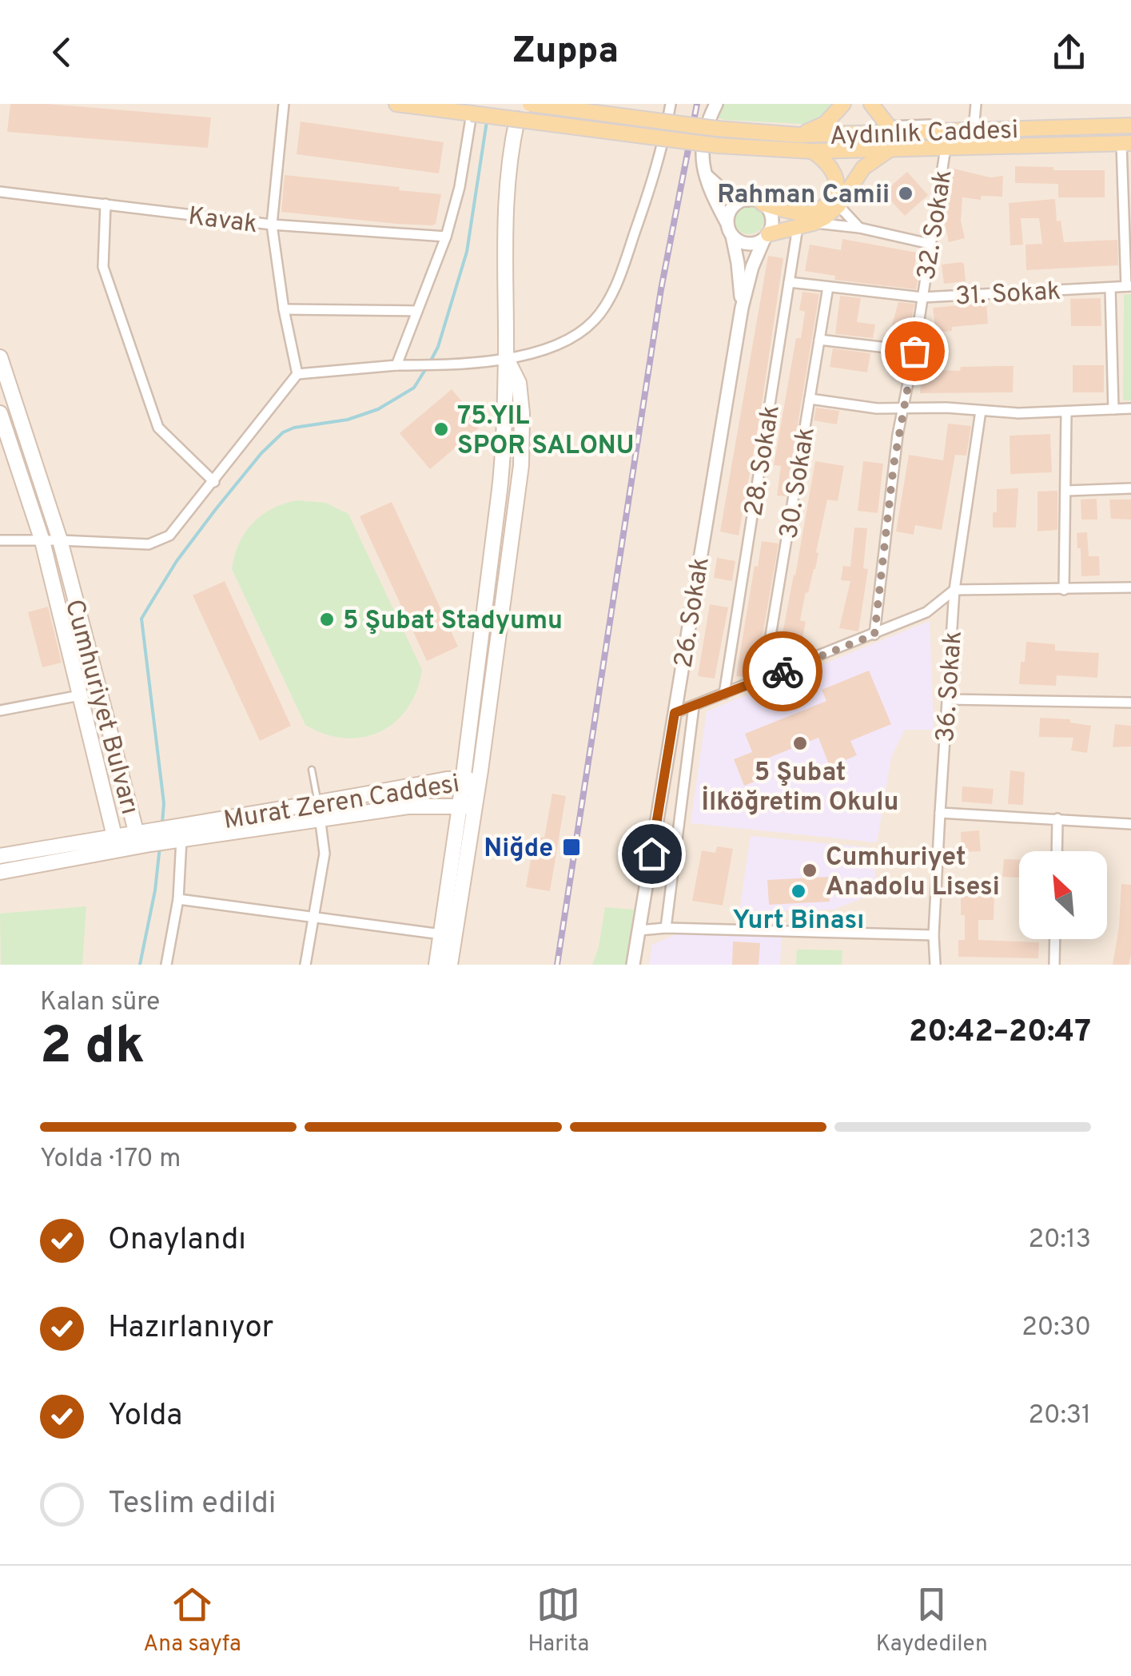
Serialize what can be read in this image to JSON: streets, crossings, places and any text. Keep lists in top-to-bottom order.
{
  "streets": {
    "main road": ["Aydınlık Caddesi", "Cumhuriyet Bulvarı", "Murat Zeren Caddesi"],
    "street": [
      "Kavak",
      "32. Sokak",
      "31. Sokak",
      "28. Sokak",
      "30. Sokak",
      "26. Sokak",
      "36. Sokak"
    ]
  },
  "crossings": [
    ["Aydınlık Caddesi", "32. Sokak"],
    ["32. Sokak", "31. Sokak"],
    ["31. Sokak", "28. Sokak"],
    ["31. Sokak", "30. Sokak"],
    ["Cumhuriyet Bulvarı", "Murat Zeren Caddesi"]
  ],
  "places": {
    "other": [
      "Rahman Camii",
      "75.YIL SPOR SALONU",
      "5 Şubat Stadyumu",
      "5 Şubat İlköğretim Okulu",
      "Cumhuriyet Anadolu Lisesi",
      "Yurt Binası"
    ],
    "transit": ["Niğde"]
  },
  "north": "top left",
  "page": {
    "header": "Zuppa",
    "heading": ["2 dk", "Kalan süre", "20:42–20:47"],
    "bar": "Yolda · 170 m",
    "list": [
      ["Onaylandı", "20:13"],
      ["Hazırlanıyor", "20:30"],
      ["Yolda", "20:31"],
      "Teslim edildi"
    ],
    "tabs": ["Ana sayfa", "Harita", "Kaydedilen"]
  }
}
